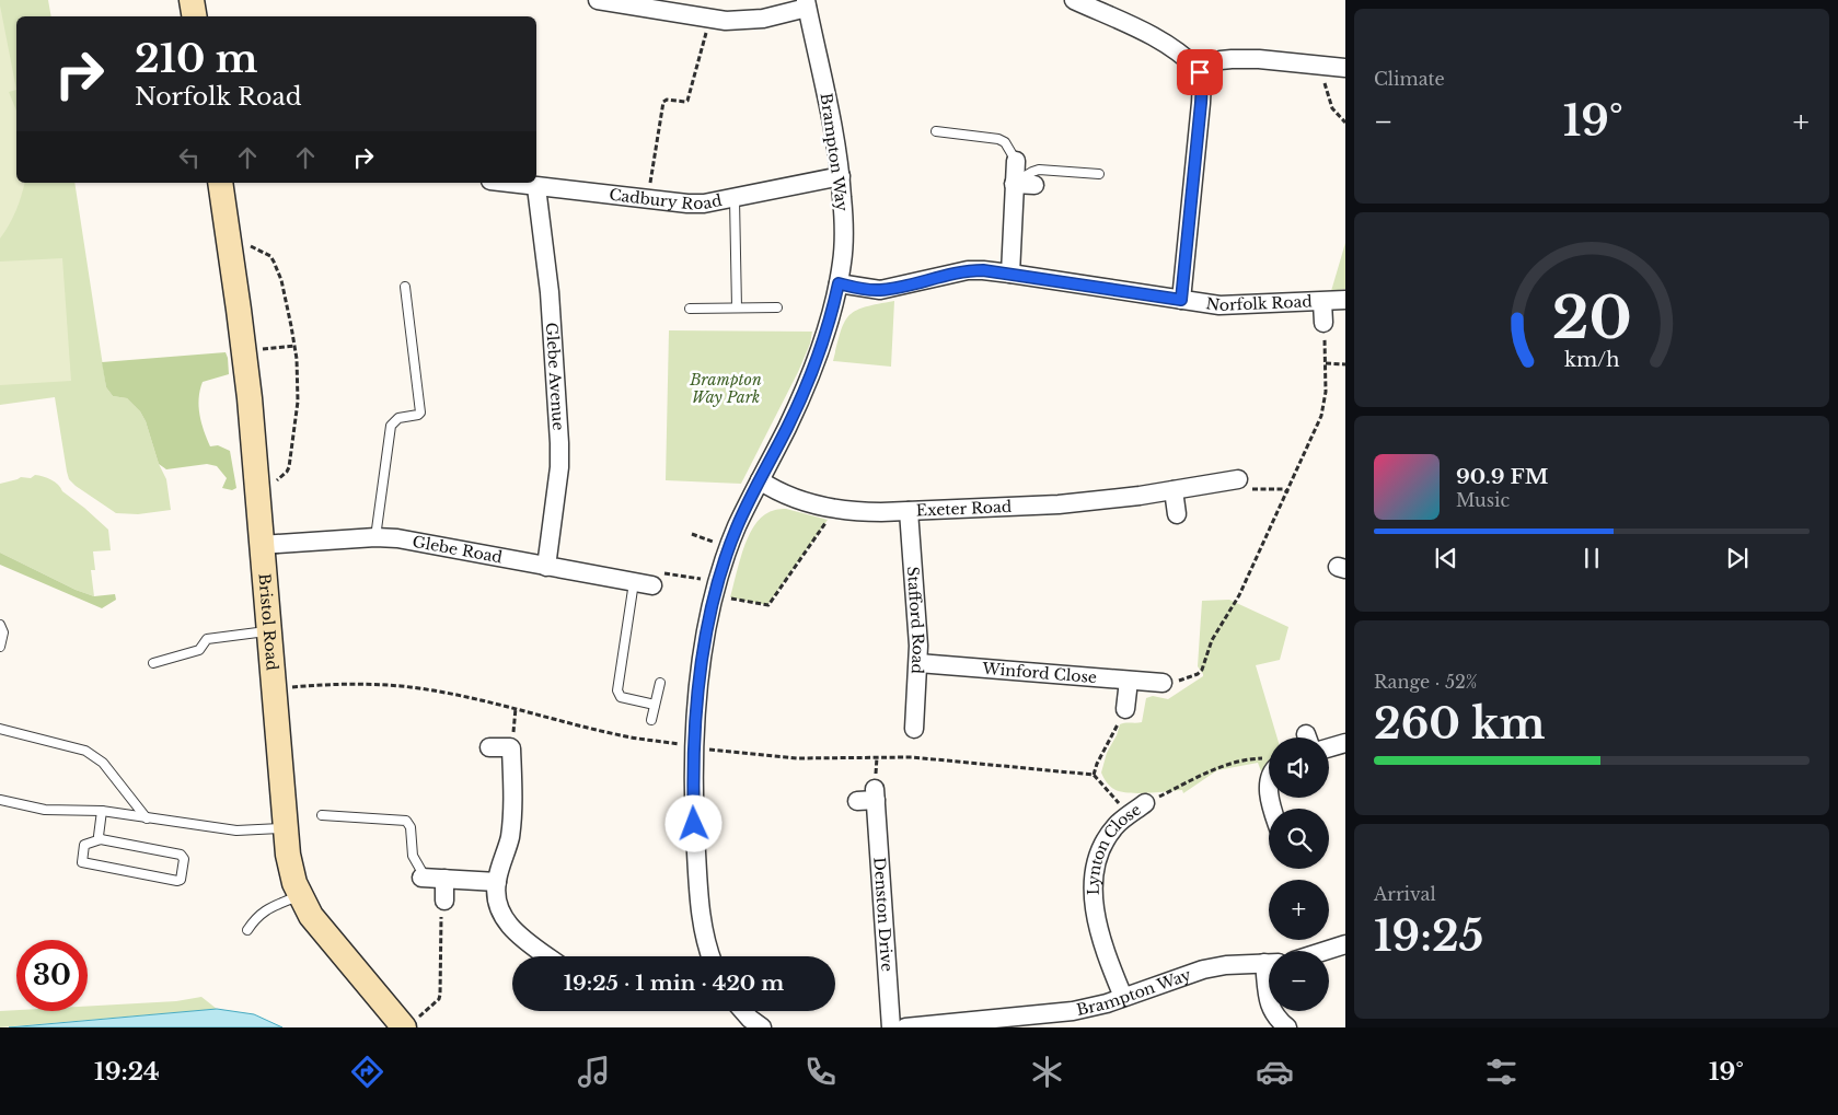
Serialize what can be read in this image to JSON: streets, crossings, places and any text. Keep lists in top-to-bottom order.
{
  "streets": {
    "main road": ["Bristol Road"],
    "street": [
      "Brampton Way",
      "Cadbury Road",
      "Norfolk Road",
      "Glebe Avenue",
      "Exeter Road",
      "Glebe Road",
      "Stafford Road",
      "Winford Close",
      "Lynton Close",
      "Denston Drive"
    ]
  },
  "crossings": [
    ["Brampton Way", "Cadbury Road"],
    ["Brampton Way", "Norfolk Road"],
    ["Brampton Way", "Exeter Road"],
    ["Brampton Way", "Lynton Close"],
    ["Cadbury Road", "Glebe Avenue"],
    ["Glebe Avenue", "Glebe Road"],
    ["Exeter Road", "Stafford Road"],
    ["Glebe Road", "Bristol Road"],
    ["Stafford Road", "Winford Close"]
  ],
  "parks": ["Brampton Way Park"],
  "page": {
    "tile": [
      "Climate",
      ["Range · 52%", "260 km"],
      ["Arrival", "19:25"]
    ],
    "turn": ["210 m", "Norfolk Road"],
    "heat": ["−", "19°", "+"],
    "song": ["90.9 FM", "Music"],
    "map_buttons": ["+", "−"],
    "limit": "30",
    "trip": "19:25 · 1 min · 420 m",
    "tabs": ["19:24", "19°"],
    "gauge": ["20", "km/h"]
  }
}
